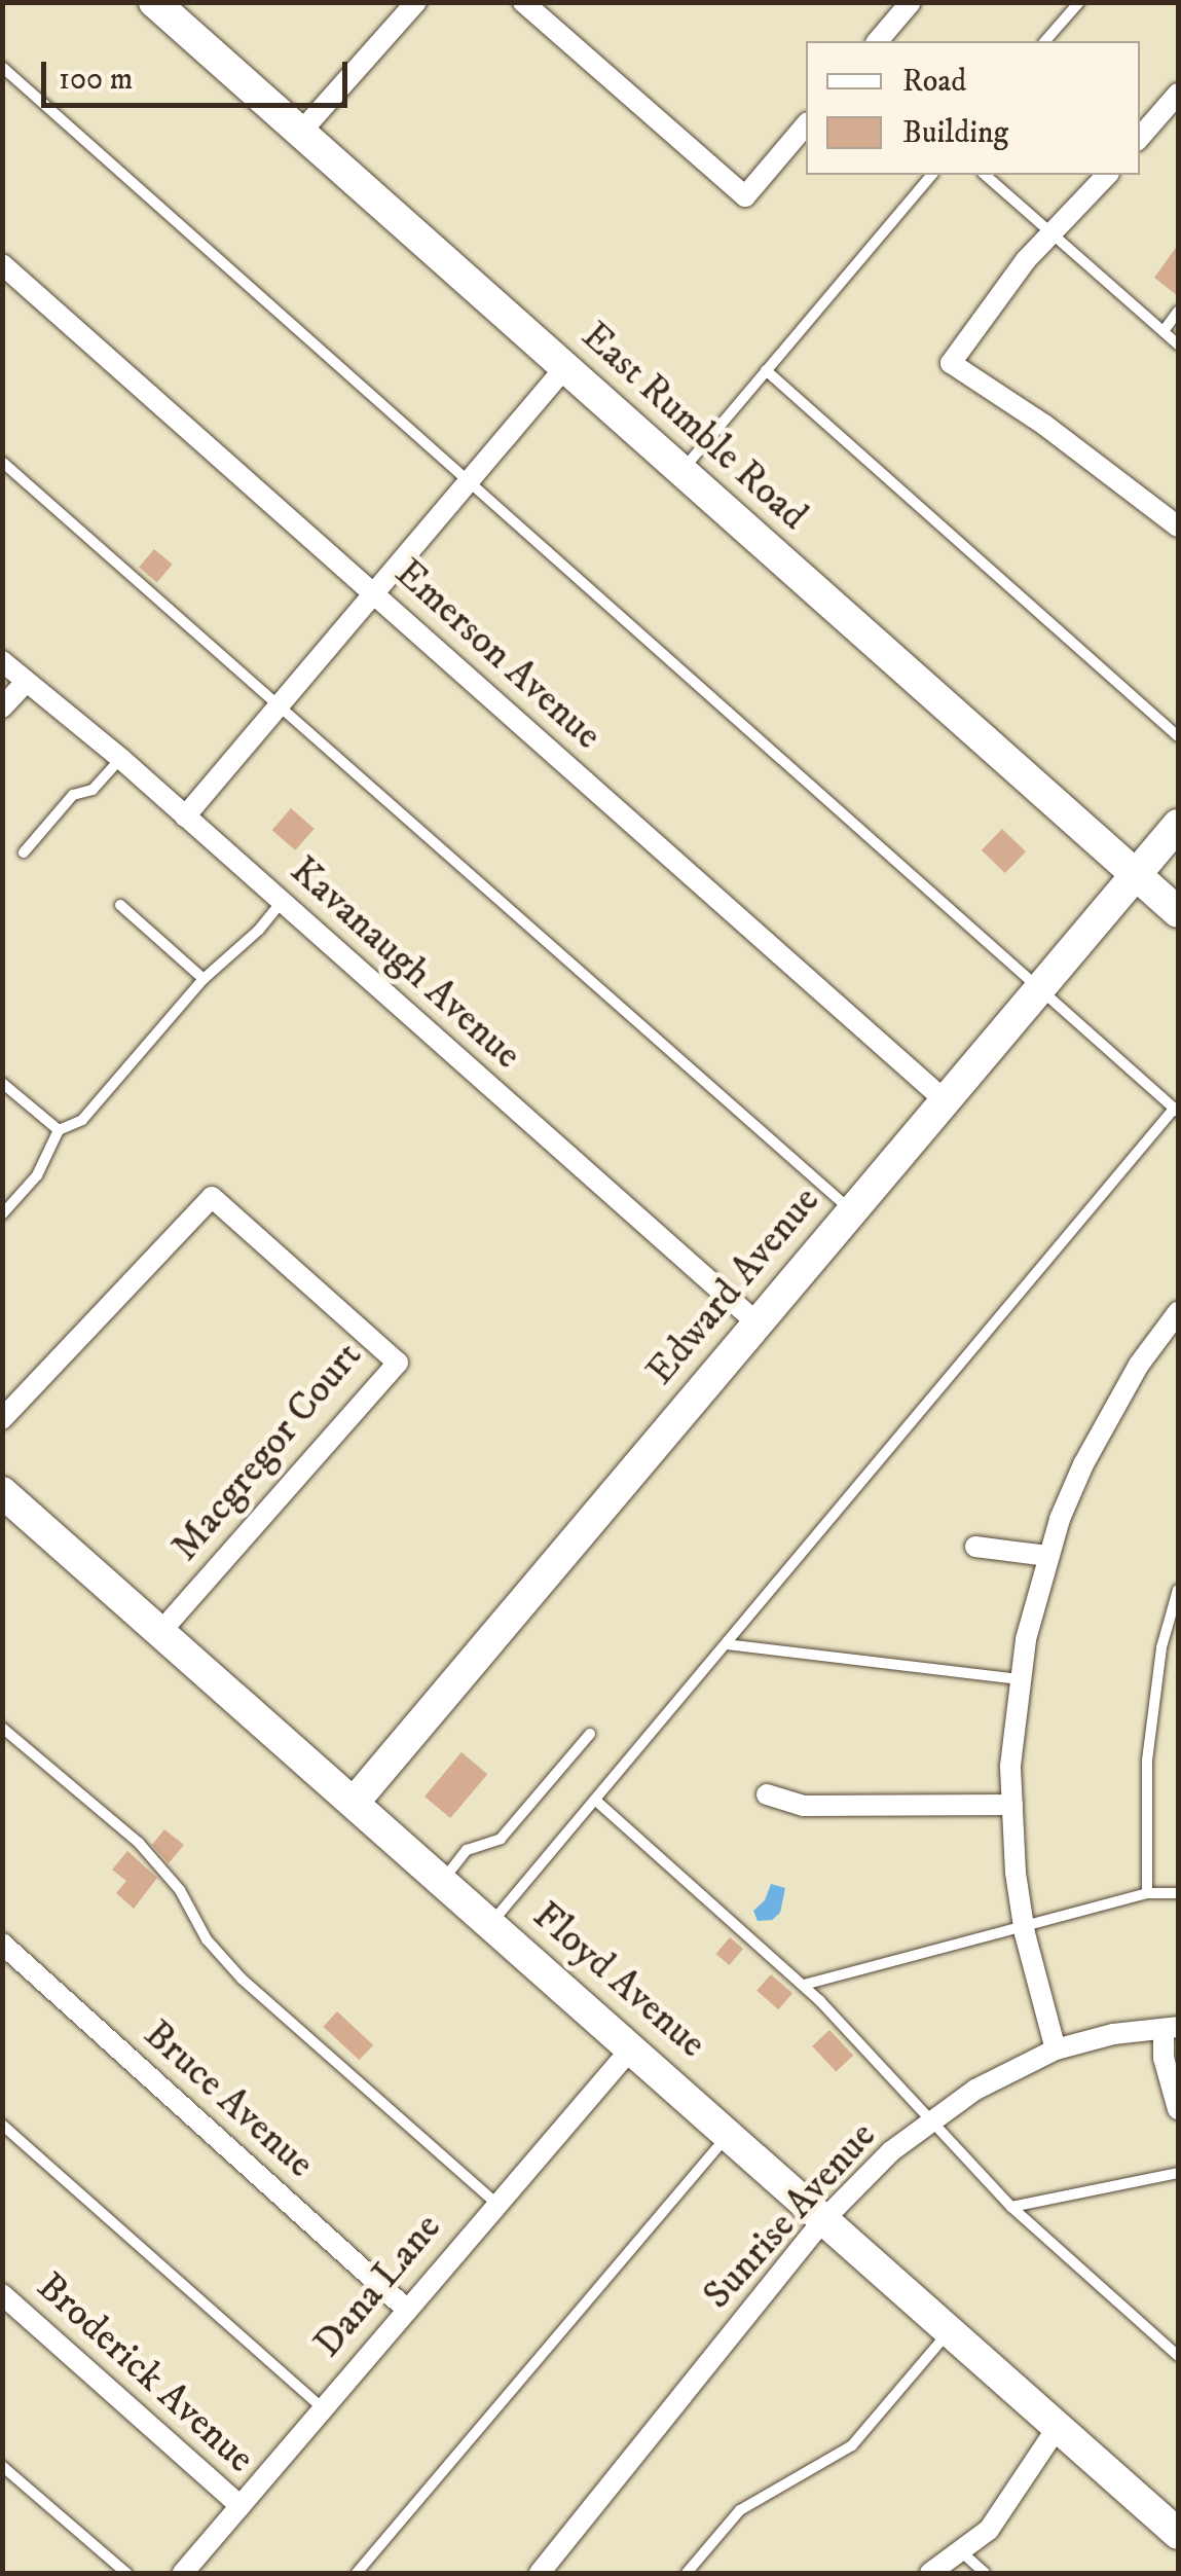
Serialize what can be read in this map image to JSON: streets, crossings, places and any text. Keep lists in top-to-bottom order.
{
  "streets": {
    "street": [
      "East Rumble Road",
      "Emerson Avenue",
      "Kavanaugh Avenue",
      "Edward Avenue",
      "Macgregor Court",
      "Floyd Avenue",
      "Bruce Avenue",
      "Sunrise Avenue",
      "Dana Lane",
      "Broderick Avenue"
    ]
  },
  "crossings": [
    ["East Rumble Road", "Edward Avenue"],
    ["Emerson Avenue", "Edward Avenue"],
    ["Kavanaugh Avenue", "Edward Avenue"],
    ["Edward Avenue", "Floyd Avenue"],
    ["Macgregor Court", "Floyd Avenue"],
    ["Floyd Avenue", "Sunrise Avenue"],
    ["Floyd Avenue", "Dana Lane"],
    ["Bruce Avenue", "Dana Lane"],
    ["Dana Lane", "Broderick Avenue"]
  ],
  "legend": ["Road", "Building"],
  "scale_bar": "100 m"
}
